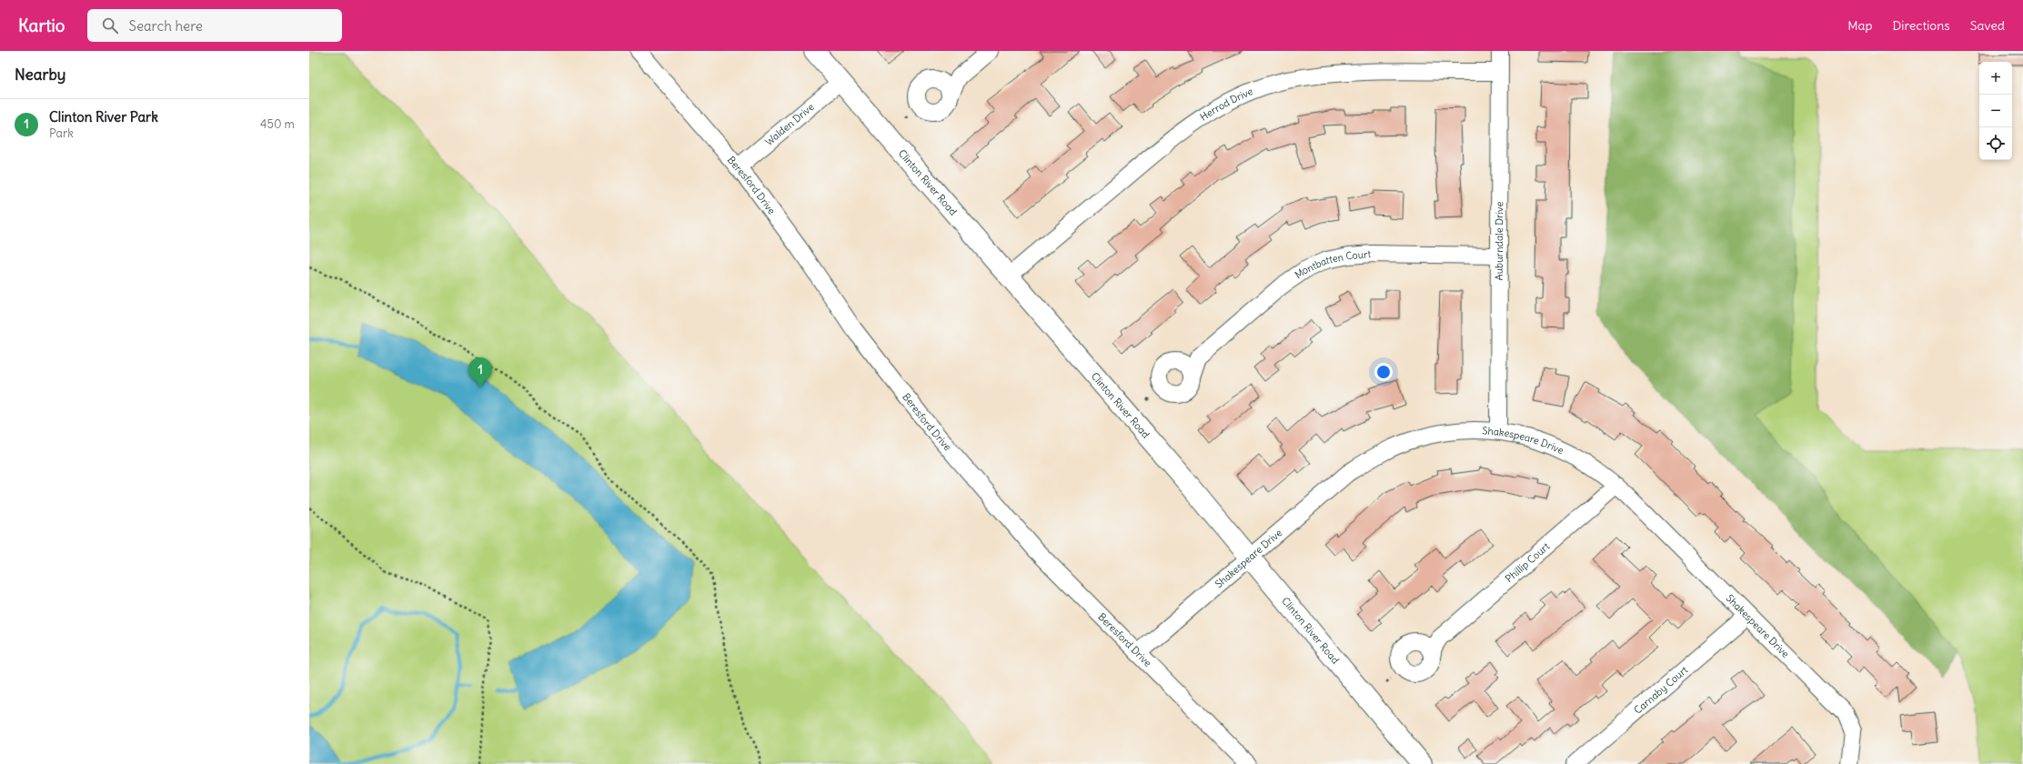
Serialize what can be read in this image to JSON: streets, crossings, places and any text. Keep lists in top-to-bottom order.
{
  "streets": {
    "street": [
      "Herrod Drive",
      "Walden Drive",
      "Clinton River Road",
      "Beresford Drive",
      "Auburndale Drive",
      "Montbatten Court",
      "Shakespeare Drive",
      "Phillip Court",
      "Carnaby Court"
    ]
  },
  "crossings": [
    ["Herrod Drive", "Clinton River Road"],
    ["Herrod Drive", "Auburndale Drive"],
    ["Walden Drive", "Clinton River Road"],
    ["Walden Drive", "Beresford Drive"],
    ["Clinton River Road", "Shakespeare Drive"],
    ["Beresford Drive", "Shakespeare Drive"],
    ["Auburndale Drive", "Montbatten Court"],
    ["Auburndale Drive", "Shakespeare Drive"],
    ["Shakespeare Drive", "Phillip Court"],
    ["Shakespeare Drive", "Carnaby Court"]
  ],
  "page": {
    "header": "Kartio",
    "search": "Search here",
    "nav": ["Map", "Directions", "Saved"],
    "heading": "Nearby",
    "map_buttons": ["+", "−"],
    "list": [
      {
        "mark": "1",
        "name": "Clinton River Park",
        "note": "Park",
        "value": "450 m"
      }
    ],
    "pins": "1"
  }
}
